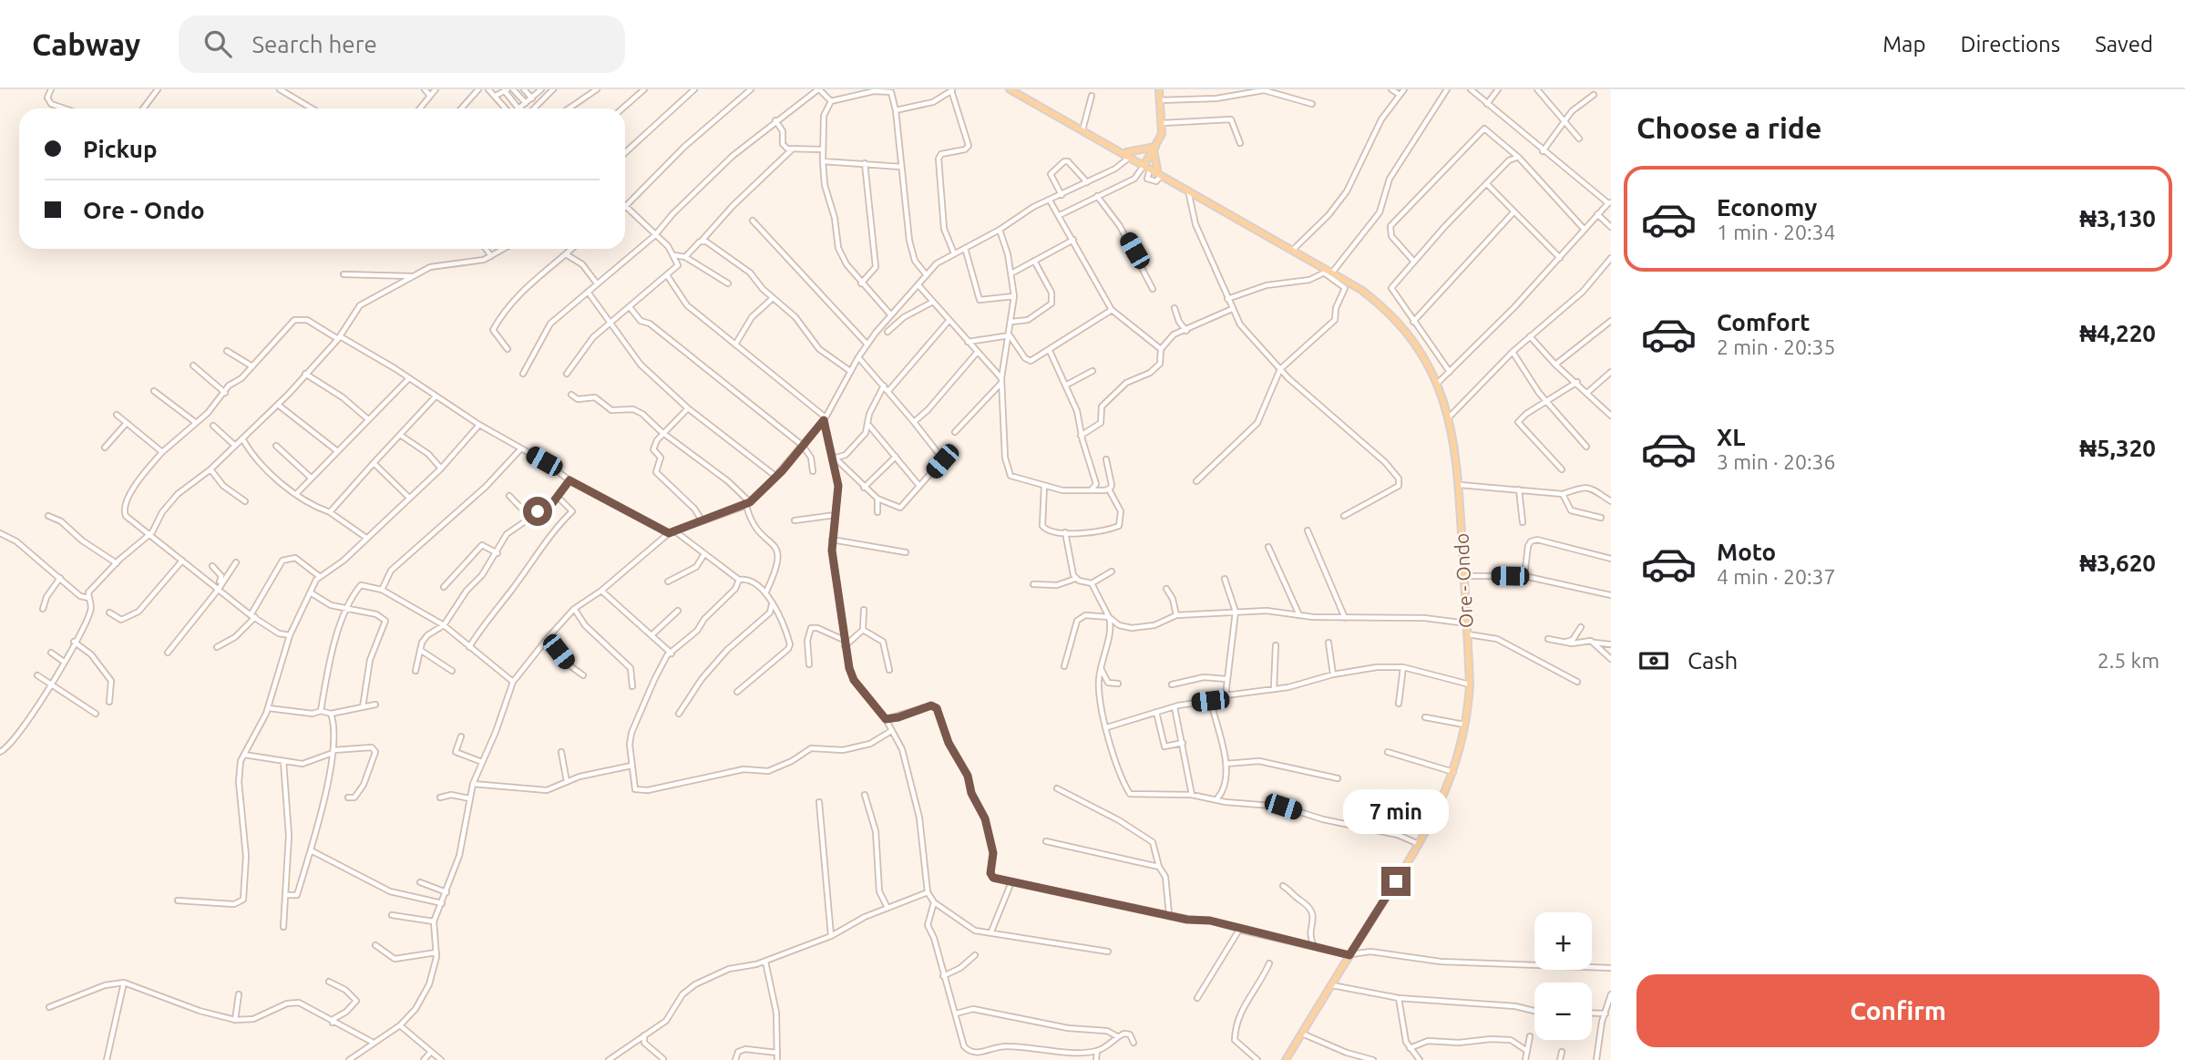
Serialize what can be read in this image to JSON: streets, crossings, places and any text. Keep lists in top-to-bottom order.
{
  "streets": {
    "main road": ["Ore - Ondo"]
  },
  "page": {
    "header": "Cabway",
    "search": "Search here",
    "nav": ["Map", "Directions", "Saved"],
    "heading": "Choose a ride",
    "banner": ["Pickup", "Ore - Ondo"],
    "list": [
      {
        "name": "Economy",
        "note": "1 min · 20:34",
        "value": "₦3,130"
      },
      {
        "name": "Comfort",
        "note": "2 min · 20:35",
        "value": "₦4,220"
      },
      {
        "name": "XL",
        "note": "3 min · 20:36",
        "value": "₦5,320"
      },
      {
        "name": "Moto",
        "note": "4 min · 20:37",
        "value": "₦3,620"
      }
    ],
    "pay": ["Cash", "2.5 km"],
    "bubble": "7 min",
    "map_buttons": ["+", "−"],
    "buttons": "Confirm"
  }
}
